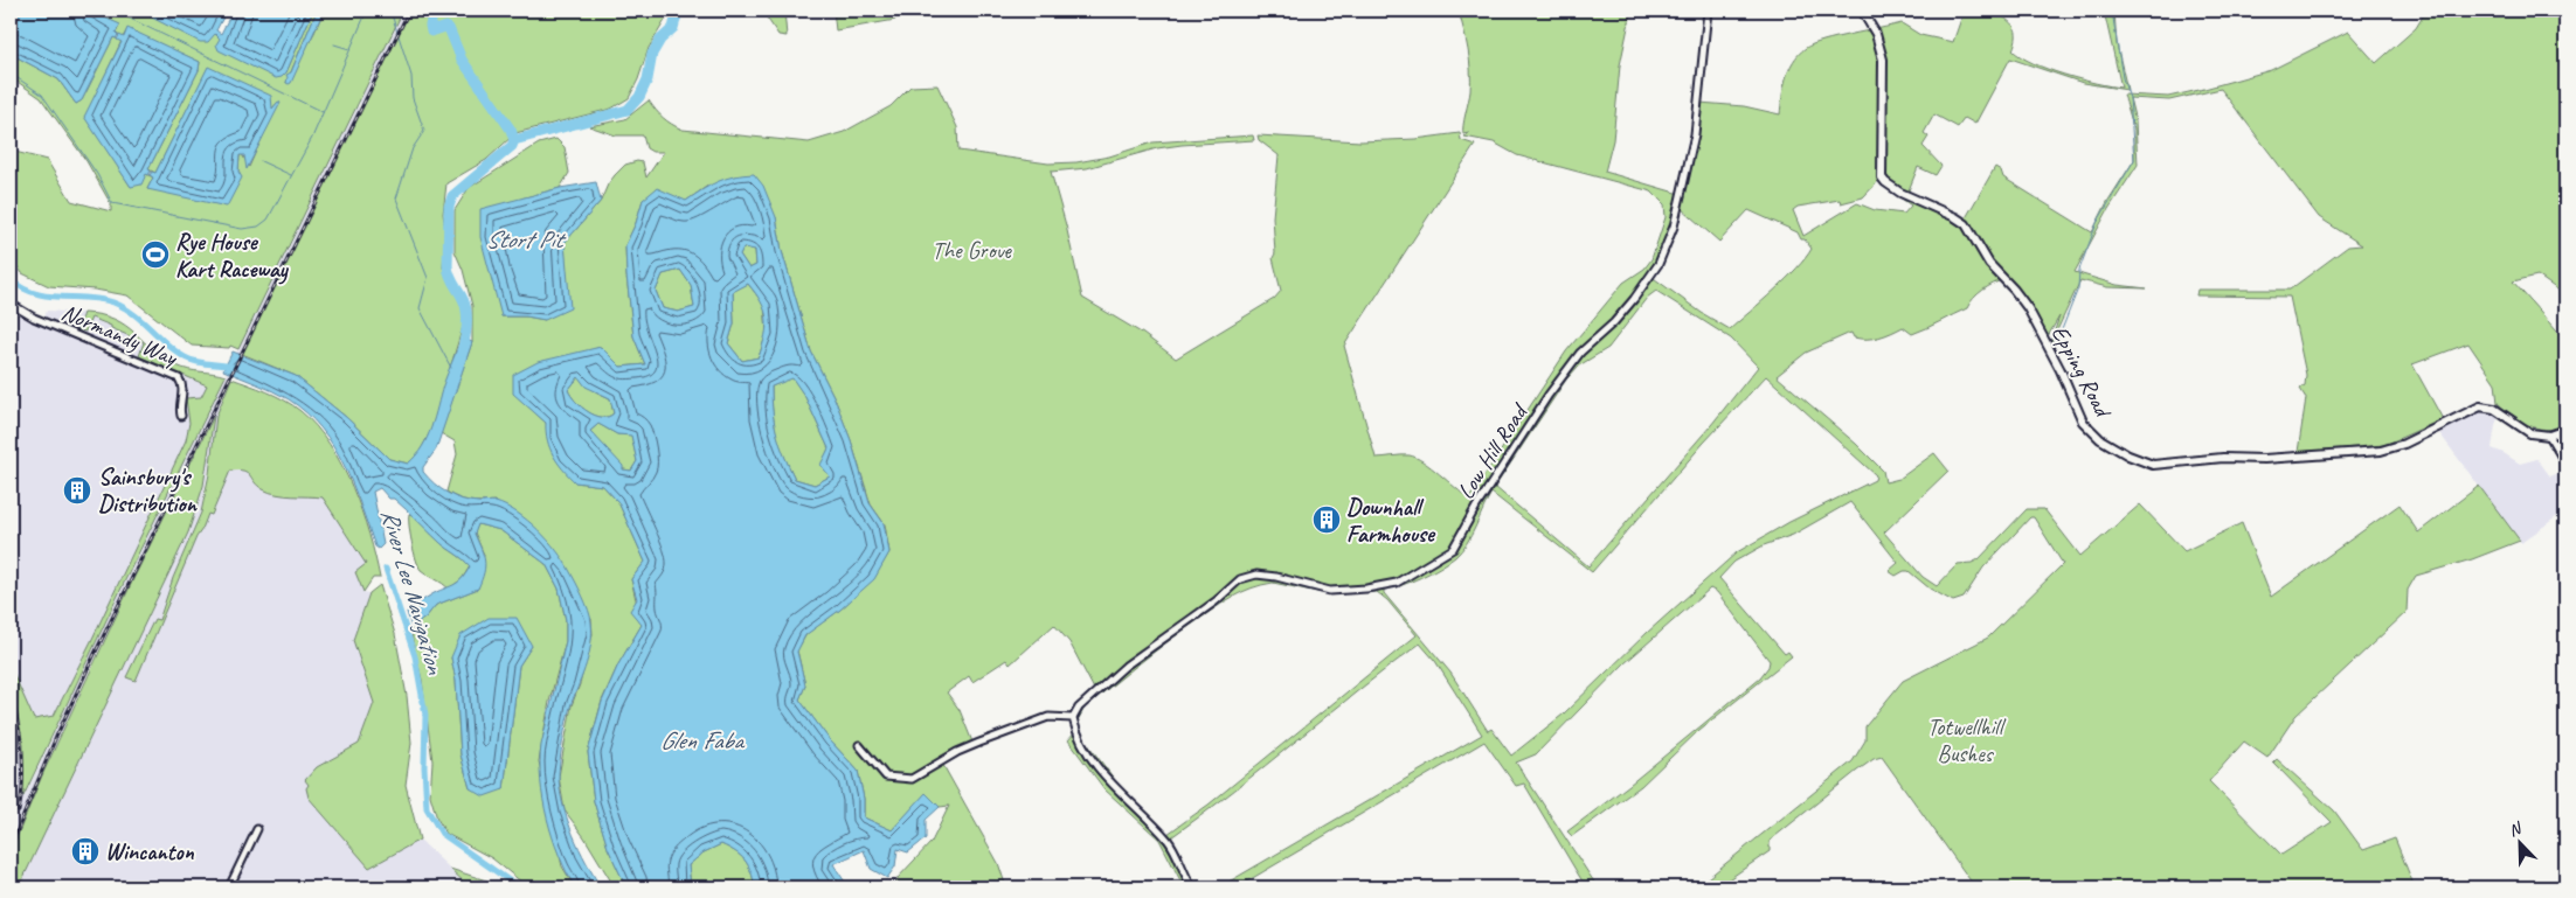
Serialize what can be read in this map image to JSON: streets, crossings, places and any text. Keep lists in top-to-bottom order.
{
  "streets": {
    "main road": ["Epping Road"],
    "street": ["Normandy Way", "Low Hill Road"]
  },
  "water": ["Stort Pit", "River Lee Navigation", "Glen Faba"],
  "parks": ["The Grove", "Totwellhill Bushes"],
  "places": {
    "sports": ["Rye House Kart Raceway"],
    "building": ["Sainsbury's Distribution", "Downhall Farmhouse", "Wincanton"]
  },
  "north": "top left"
}
